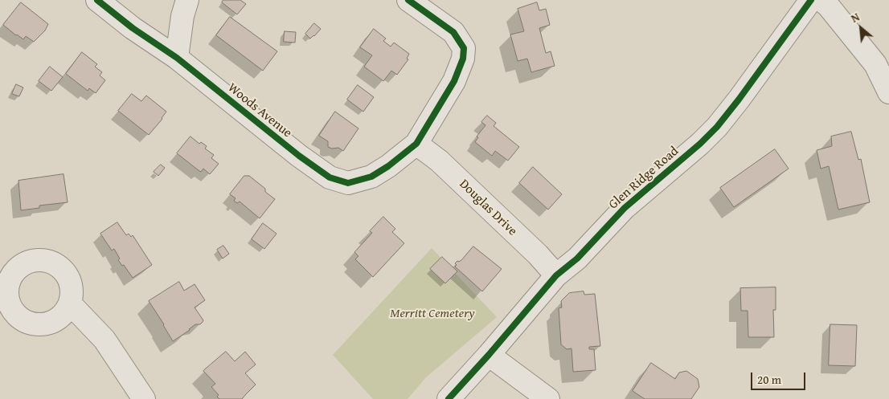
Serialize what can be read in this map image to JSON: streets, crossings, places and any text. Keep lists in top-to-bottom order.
{
  "streets": {
    "street": ["Woods Avenue", "Glen Ridge Road", "Douglas Drive"]
  },
  "crossings": [
    ["Woods Avenue", "Douglas Drive"],
    ["Glen Ridge Road", "Douglas Drive"]
  ],
  "parks": ["Merritt Cemetery"],
  "scale_bar": "20 m",
  "north": "top left"
}
